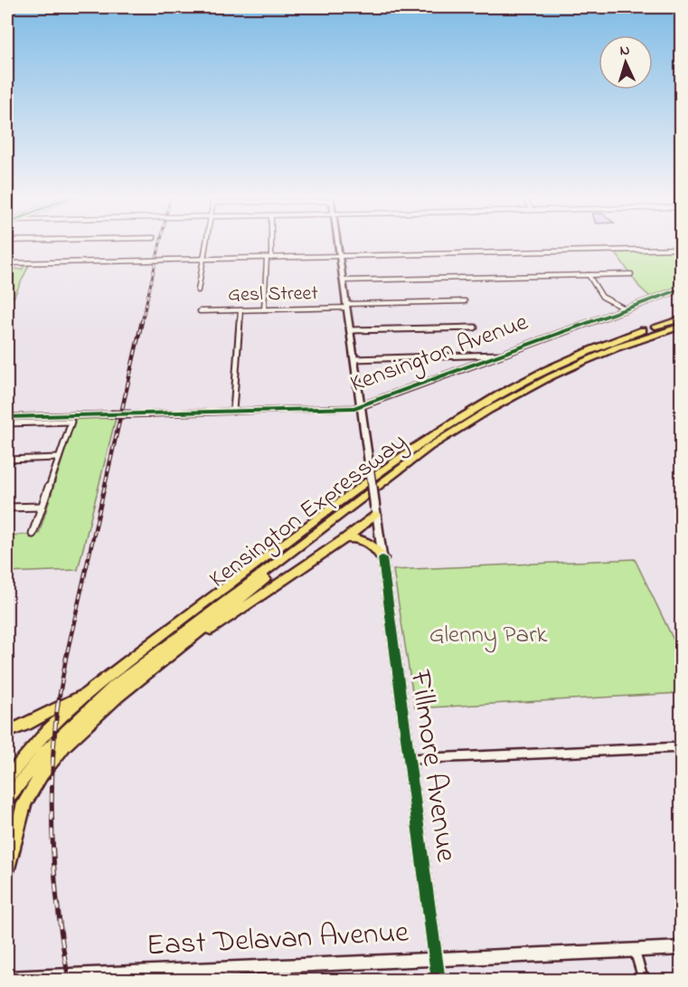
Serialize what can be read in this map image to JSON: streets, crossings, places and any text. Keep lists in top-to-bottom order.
{
  "streets": {
    "highway": ["Kensington Expressway"],
    "street": [
      "Gesl Street",
      "Kensington Avenue",
      "Fillmore Avenue",
      "East Delavan Avenue"
    ]
  },
  "crossings": [
    ["Gesl Street", "Fillmore Avenue"],
    ["Kensington Avenue", "Fillmore Avenue"],
    ["Fillmore Avenue", "East Delavan Avenue"]
  ],
  "parks": ["Glenny Park"],
  "north": "top"
}
